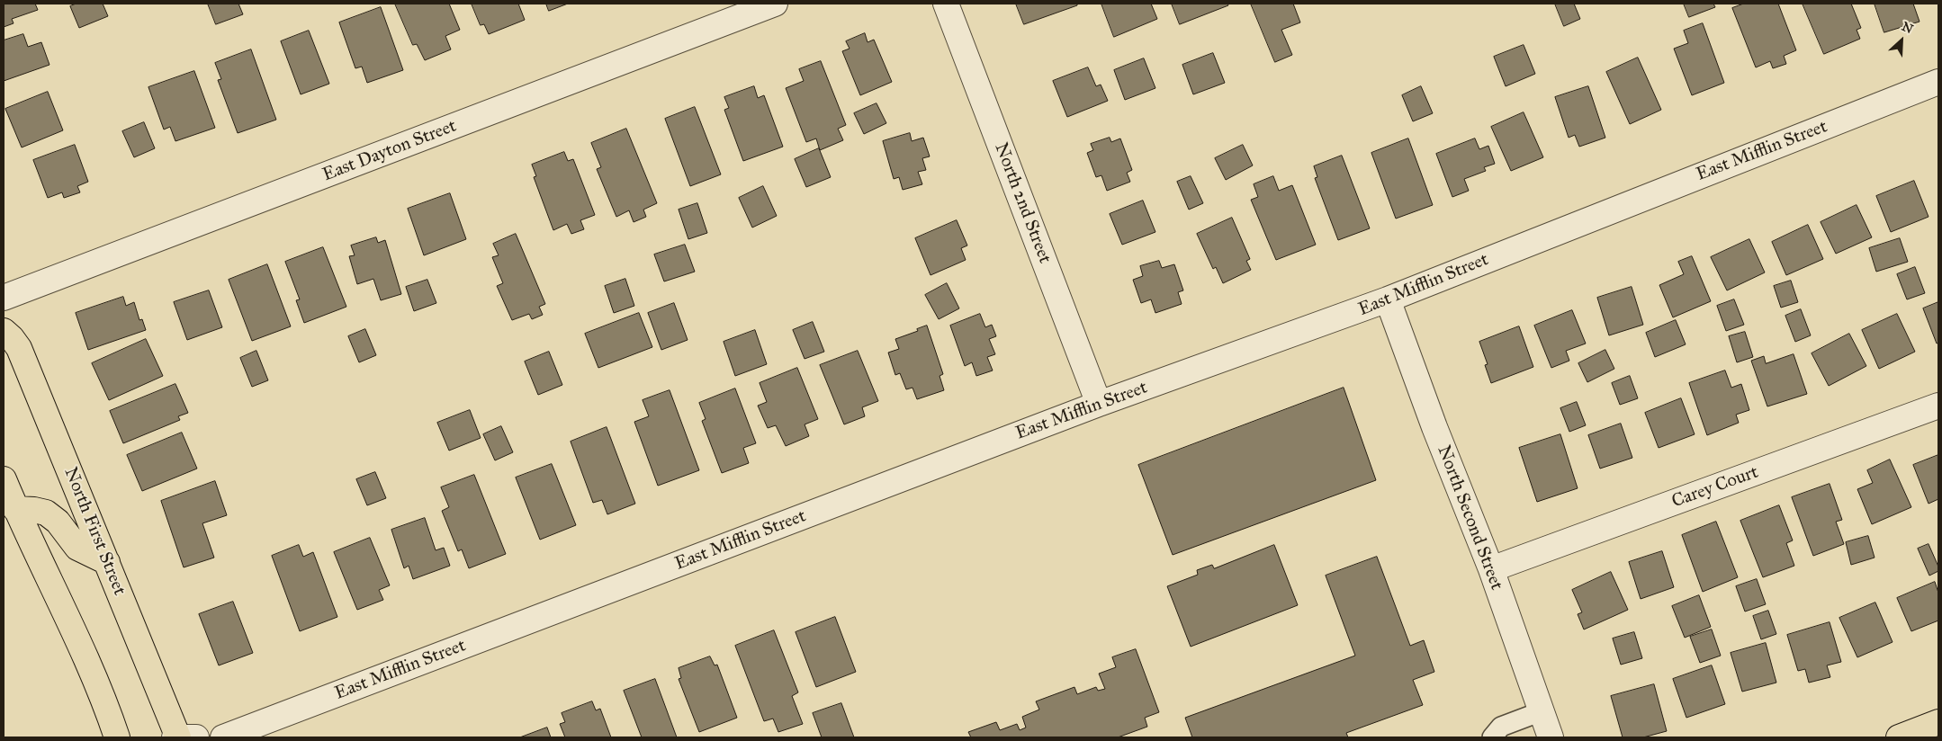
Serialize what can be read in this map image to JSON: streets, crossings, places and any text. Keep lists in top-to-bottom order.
{
  "streets": {
    "main road": ["North First Street"],
    "street": [
      "East Dayton Street",
      "East Mifflin Street",
      "North 2nd Street",
      "Carey Court",
      "North Second Street"
    ]
  },
  "crossings": [
    ["East Mifflin Street", "North 2nd Street"],
    ["East Mifflin Street", "North Second Street"],
    ["Carey Court", "North Second Street"]
  ],
  "north": "top right"
}
